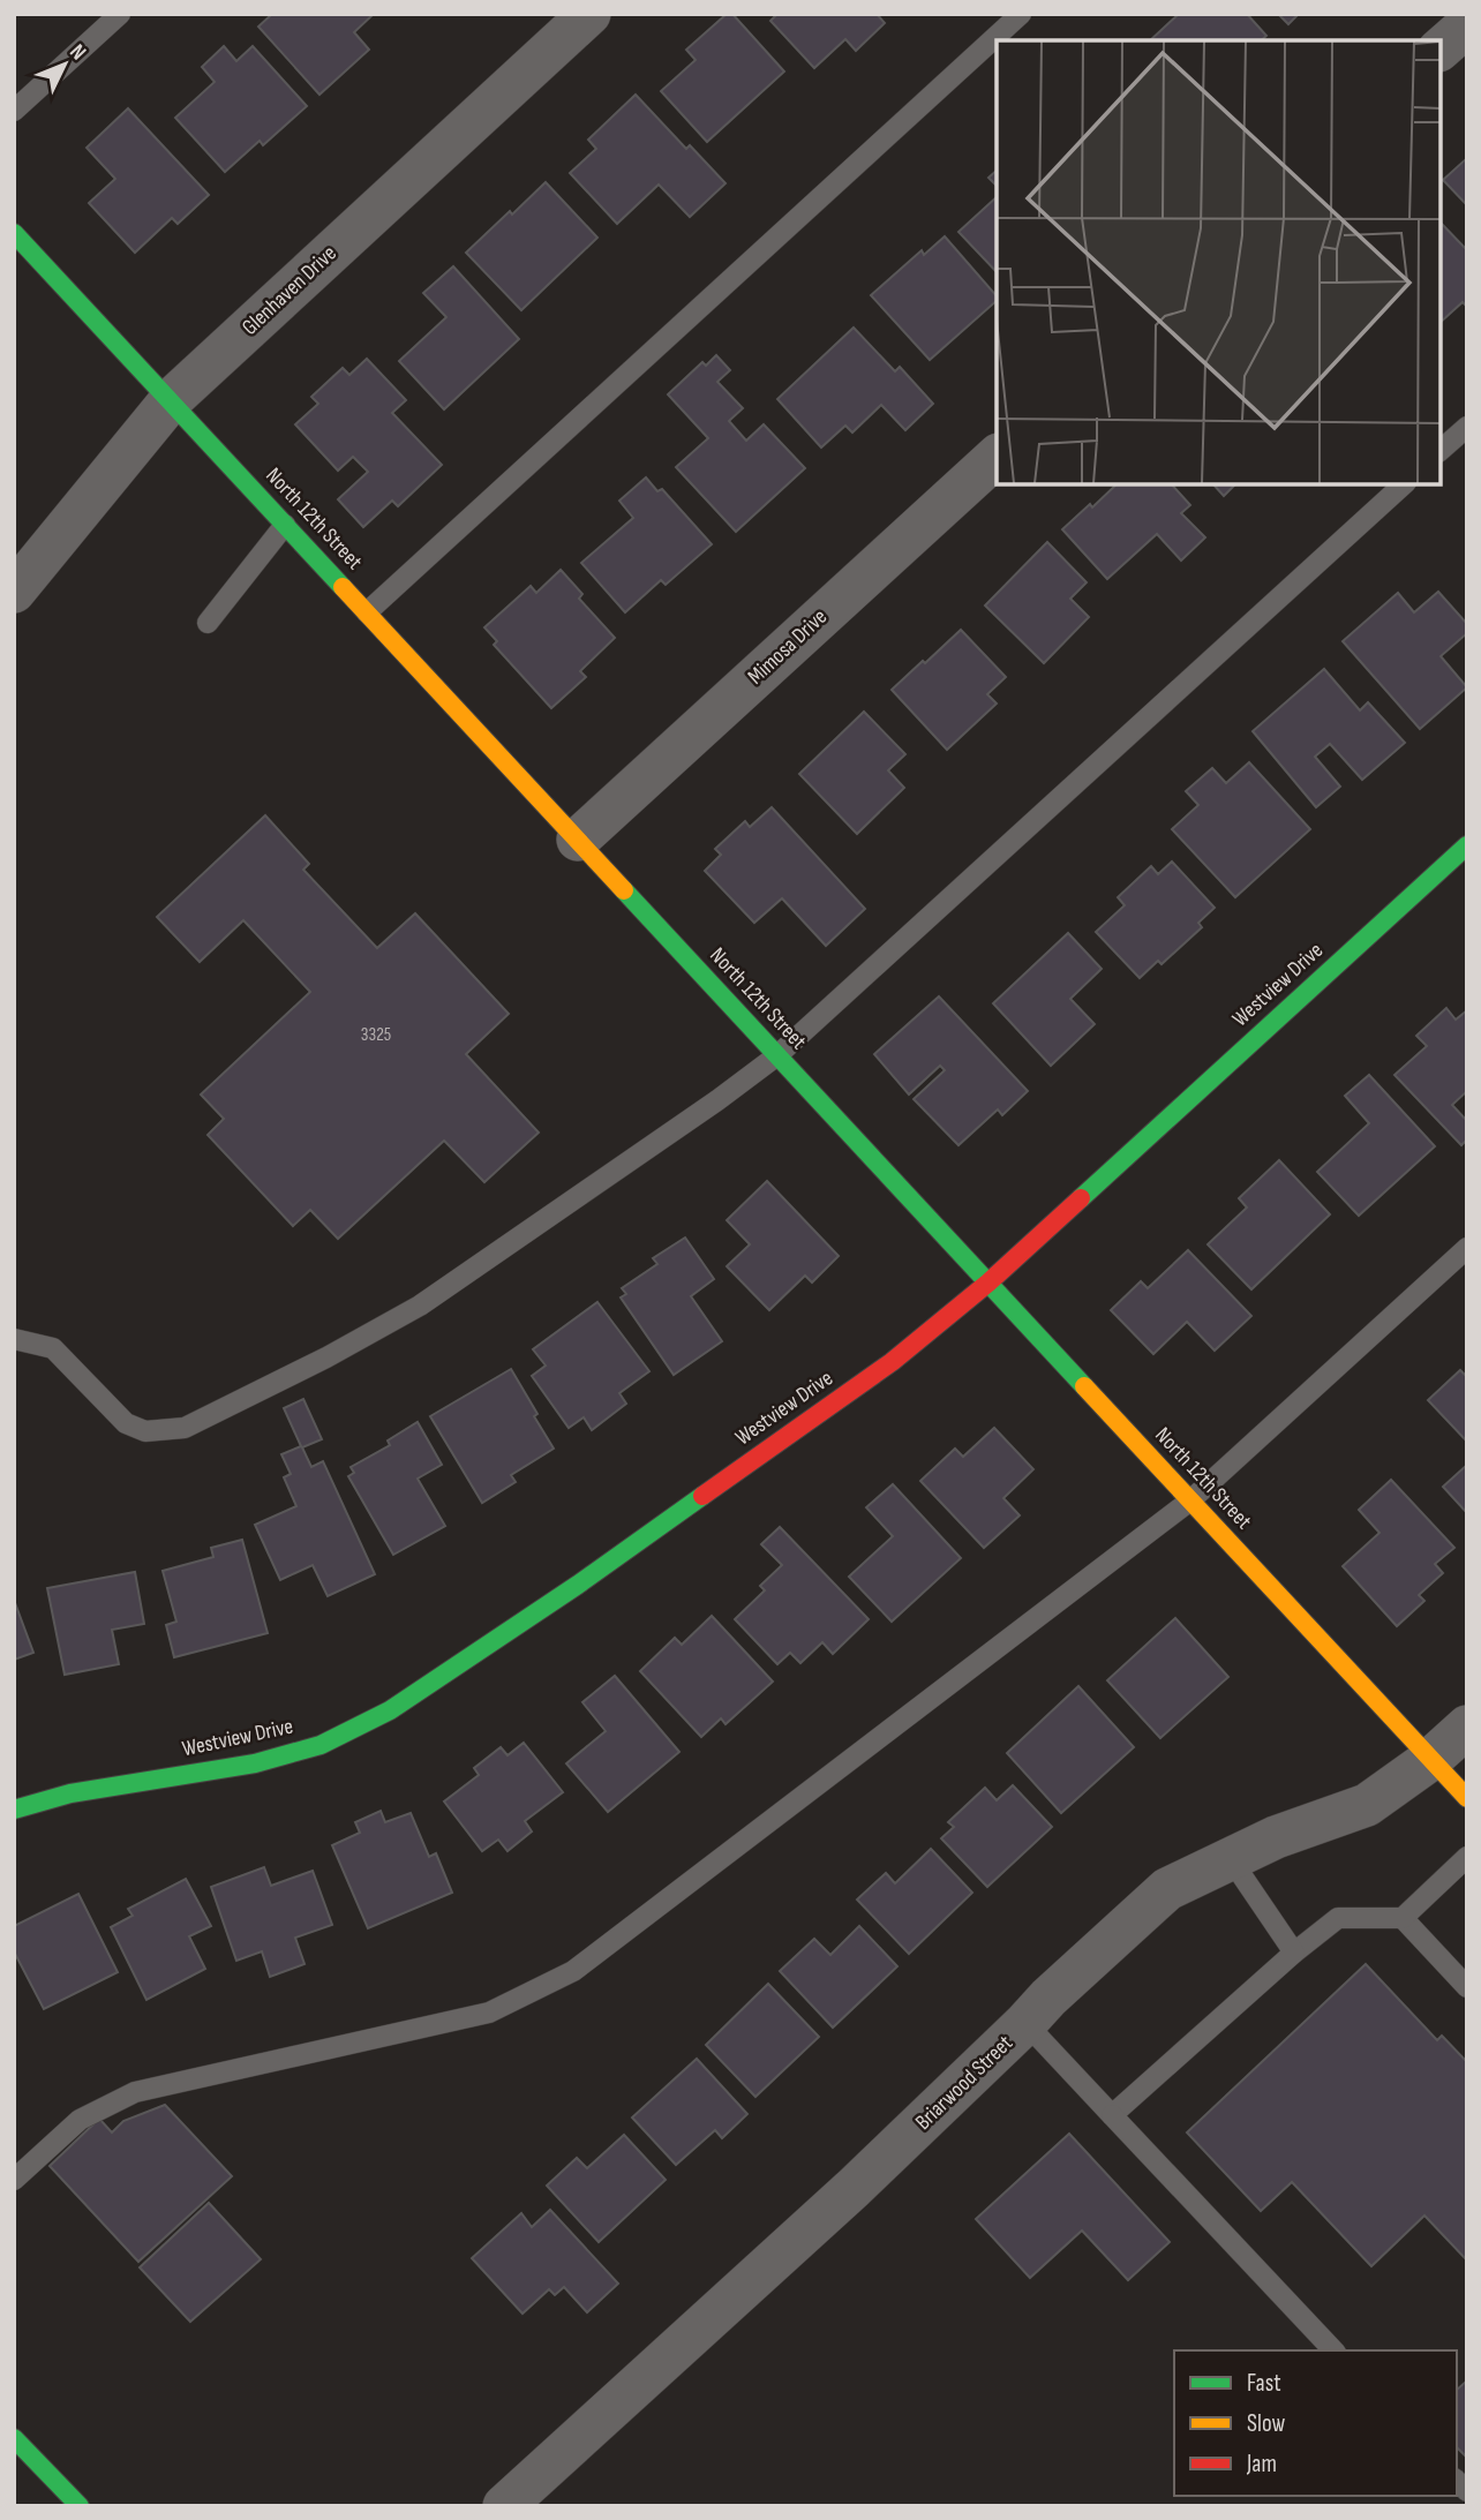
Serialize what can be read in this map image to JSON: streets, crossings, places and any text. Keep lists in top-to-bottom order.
{
  "streets": {
    "street": [
      "Glenhaven Drive",
      "North 12th Street",
      "Mimosa Drive",
      "Westview Drive",
      "Briarwood Street"
    ]
  },
  "crossings": [
    ["Glenhaven Drive", "North 12th Street"],
    ["North 12th Street", "Mimosa Drive"],
    ["North 12th Street", "Westview Drive"],
    ["North 12th Street", "Briarwood Street"]
  ],
  "house_numbers": ["3325"],
  "legend": ["Fast", "Slow", "Jam"],
  "north": "top right"
}
